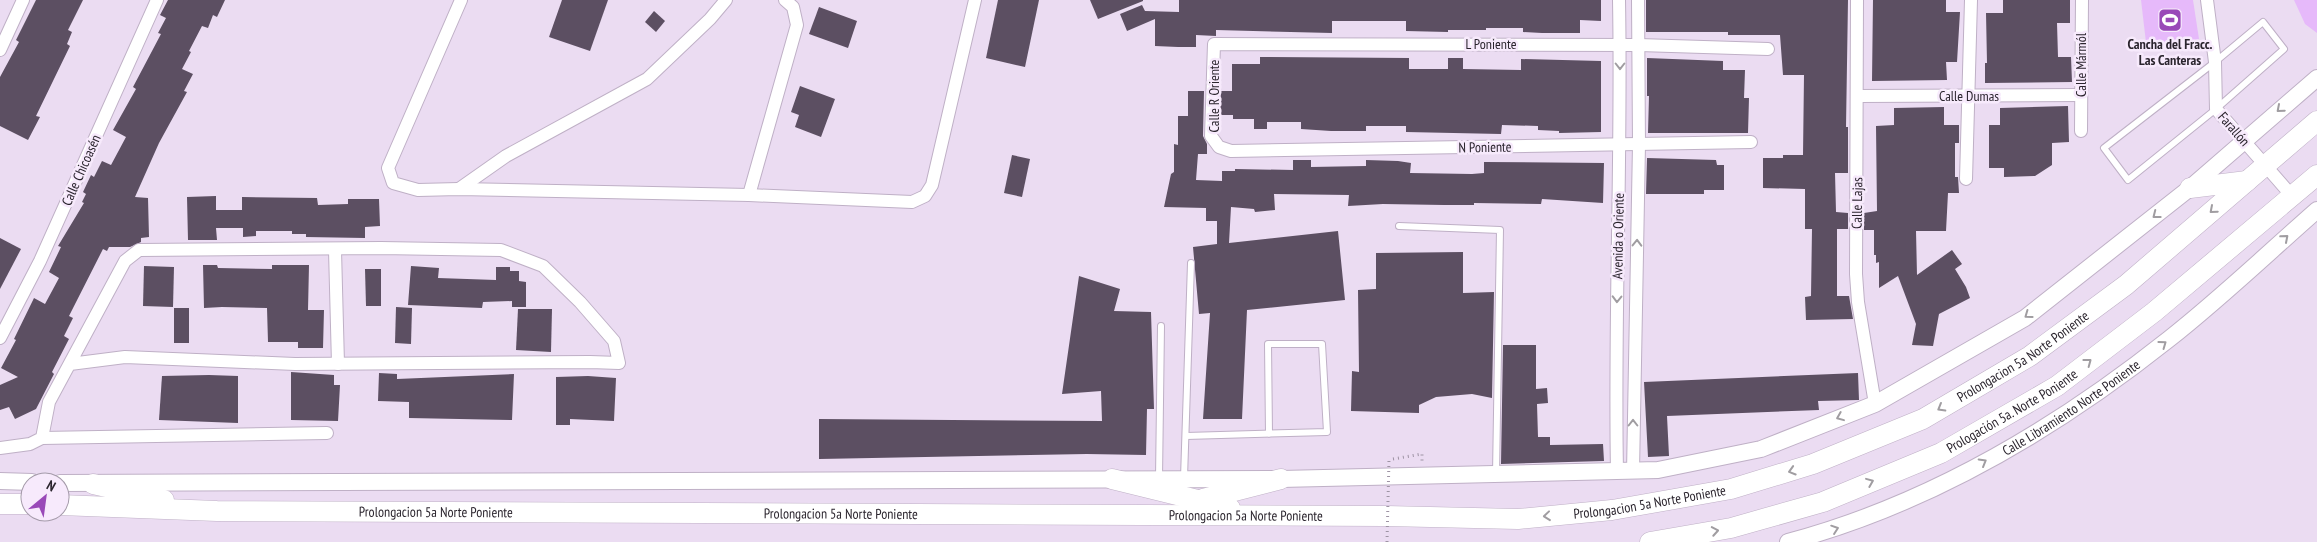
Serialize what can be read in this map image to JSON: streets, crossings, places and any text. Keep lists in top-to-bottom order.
{
  "streets": {
    "main road": ["Prolongacion 5a Norte Poniente", "Prologación 5a. Norte Poniente"],
    "street": [
      "L Poniente",
      "Calle Mármól",
      "Calle R Oriente",
      "Calle Dumas",
      "Farallón",
      "N Poniente",
      "Calle Chicoasén",
      "Calle Lajas",
      "Avenida o Oriente",
      "Calle Libramiento Norte Poniente"
    ]
  },
  "crossings": [
    ["L Poniente", "Calle R Oriente"],
    ["L Poniente", "Avenida o Oriente"],
    ["Calle Mármól", "Calle Dumas"],
    ["Calle R Oriente", "N Poniente"],
    ["Calle Dumas", "Calle Lajas"],
    ["Farallón", "Prolongacion 5a Norte Poniente"],
    ["Farallón", "Prologación 5a. Norte Poniente"],
    ["N Poniente", "Avenida o Oriente"]
  ],
  "one_way": ["Prolongacion 5a Norte Poniente", "Prologación 5a. Norte Poniente"],
  "places": {
    "sports": ["Cancha del Fracc. Las Canteras"]
  },
  "north": "top right"
}
